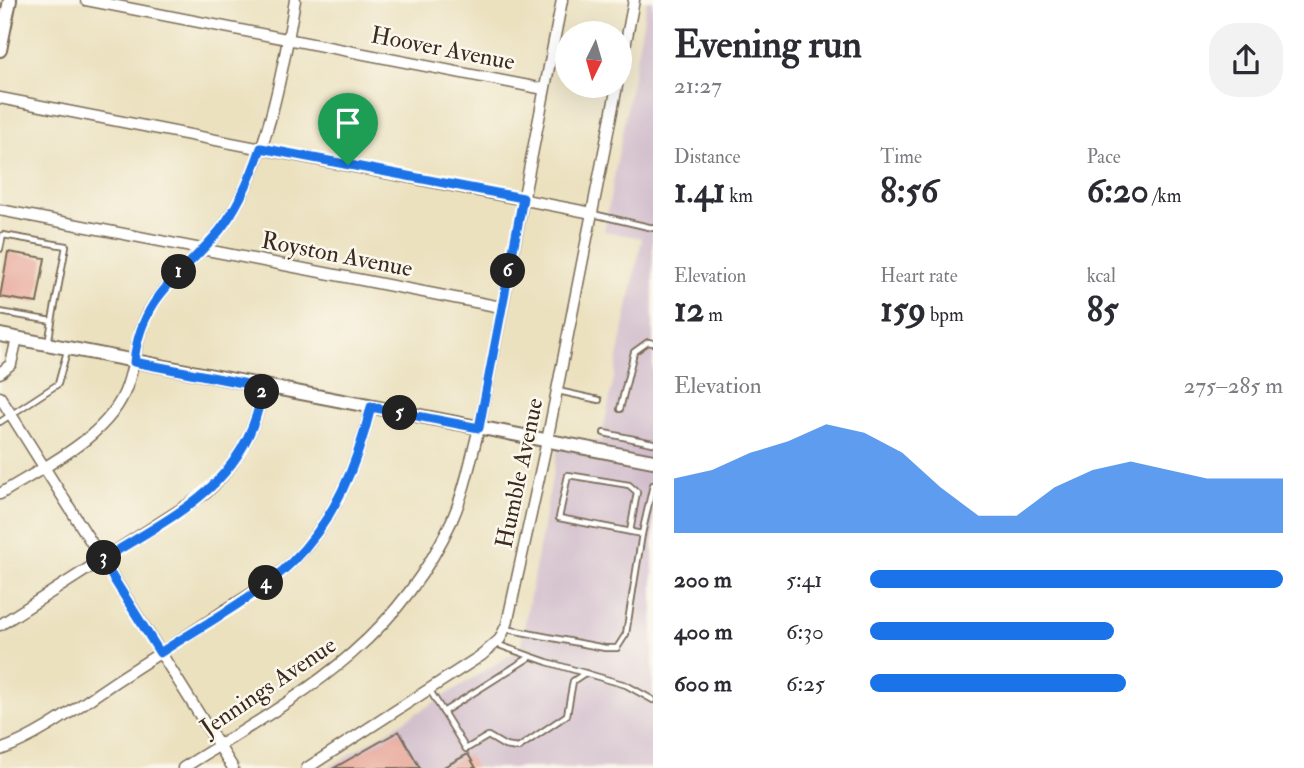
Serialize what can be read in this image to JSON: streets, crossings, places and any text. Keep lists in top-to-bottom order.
{
  "streets": {
    "street": [
      "Hoover Avenue",
      "Royston Avenue",
      "Humble Avenue",
      "Jennings Avenue"
    ]
  },
  "crossings": [
    ["Hoover Avenue", "Jennings Avenue"],
    ["Royston Avenue", "Jennings Avenue"]
  ],
  "north": "bottom",
  "page": {
    "heading": ["Evening run", "21:27"],
    "stats": [
      ["Distance", "1.41 km"],
      ["Time", "8:56"],
      ["Pace", "6:20 /km"],
      ["Elevation", "12 m"],
      ["Heart rate", "159 bpm"],
      ["kcal", "85"]
    ],
    "pins": [
      "6",
      "1",
      "2",
      "5",
      "3",
      "4"
    ],
    "chart": ["Elevation", "275–285 m"],
    "list": [
      {
        "name": "200 m",
        "note": "5:41"
      },
      {
        "name": "400 m",
        "note": "6:30"
      },
      {
        "name": "600 m",
        "note": "6:25"
      }
    ]
  }
}
